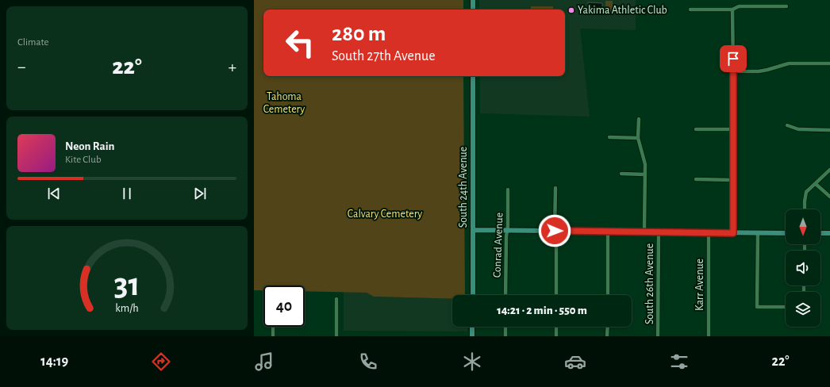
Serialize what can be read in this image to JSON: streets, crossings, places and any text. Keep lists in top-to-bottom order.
{
  "streets": {
    "street": [
      "South 24th Avenue",
      "Conrad Avenue",
      "South 26th Avenue",
      "Karr Avenue"
    ]
  },
  "parks": ["Tahoma Cemetery", "Calvary Cemetery"],
  "places": ["Yakima Athletic Club"],
  "north": "bottom",
  "page": {
    "tile": "Climate",
    "turn": ["280 m", "South 27th Avenue"],
    "heat": ["−", "22°", "+"],
    "song": ["Neon Rain", "Kite Club"],
    "limit": "40",
    "trip": "14:21 · 2 min · 550 m",
    "tabs": ["14:19", "22°"],
    "gauge": ["31", "km/h"]
  }
}
